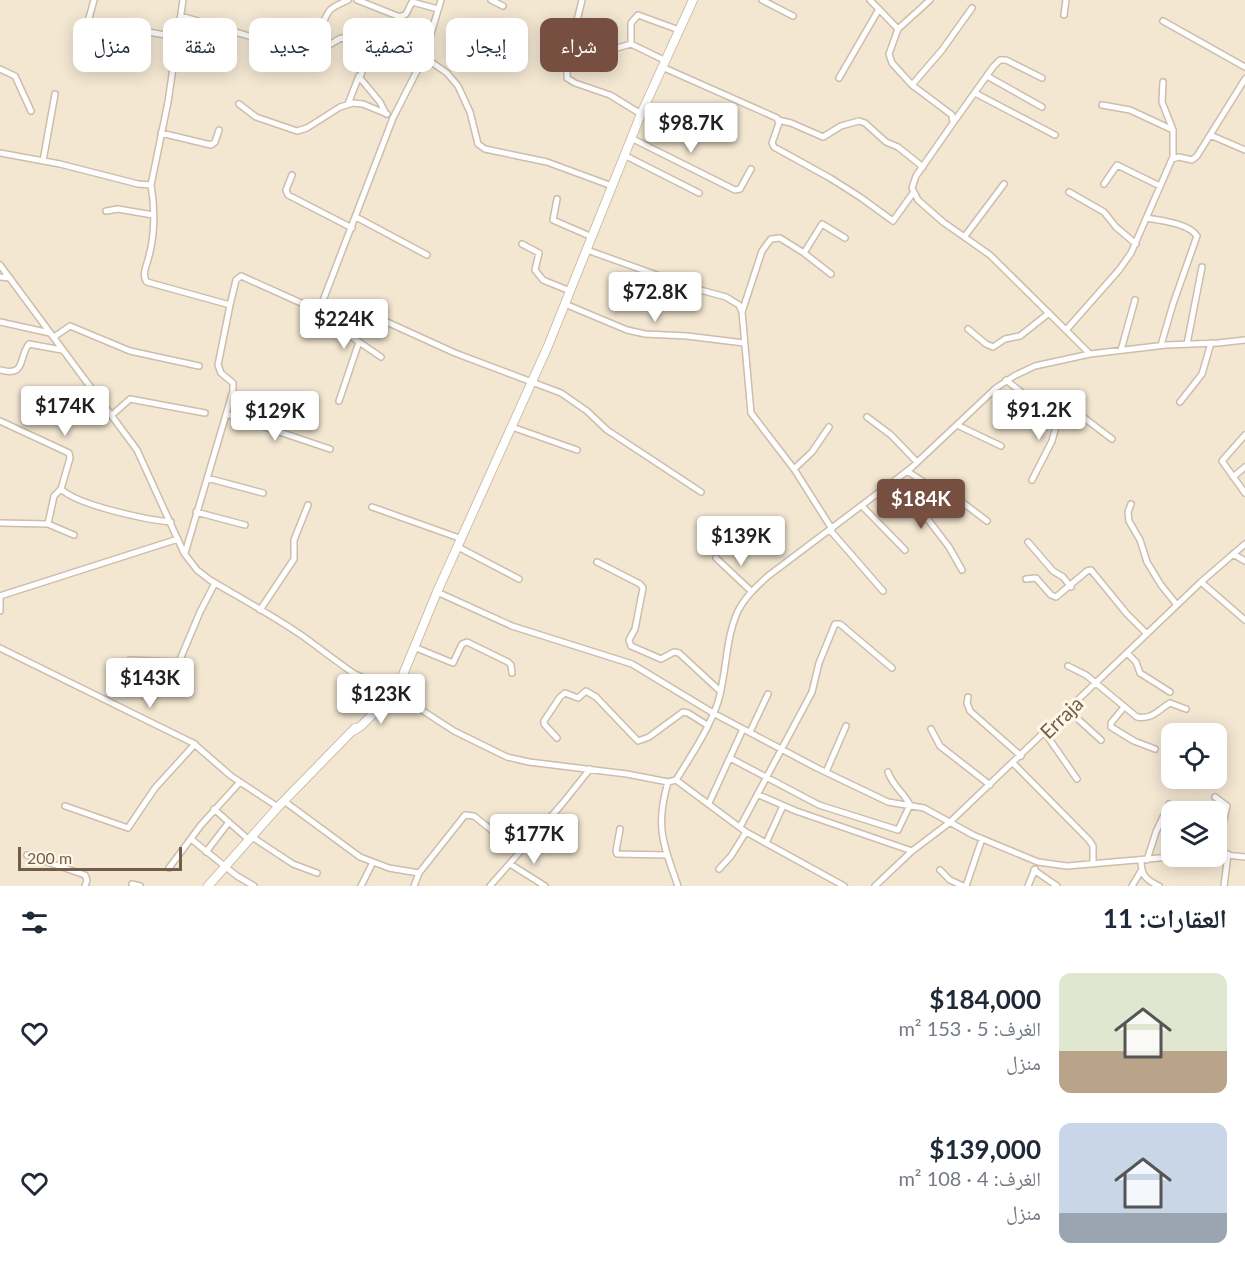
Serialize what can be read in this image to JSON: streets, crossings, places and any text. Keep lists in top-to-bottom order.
{
  "streets": {
    "street": ["Erraja"]
  },
  "scale_bar": "200 m",
  "page": {
    "chip": [
      "شراء",
      "إيجار",
      "تصفية",
      "جديد",
      "شقة",
      "منزل"
    ],
    "price": [
      "$98.7K",
      "$72.8K",
      "$224K",
      "$174K",
      "$91.2K",
      "$129K",
      "$184K",
      "$139K",
      "$143K",
      "$123K",
      "$177K"
    ],
    "scale": "200 m",
    "heading": "العقارات: 11",
    "list": [
      {
        "name": "$184,000",
        "note": "الغرف: 5 · 153 m² · منزل"
      },
      {
        "name": "$139,000",
        "note": "الغرف: 4 · 108 m² · منزل"
      }
    ]
  }
}
